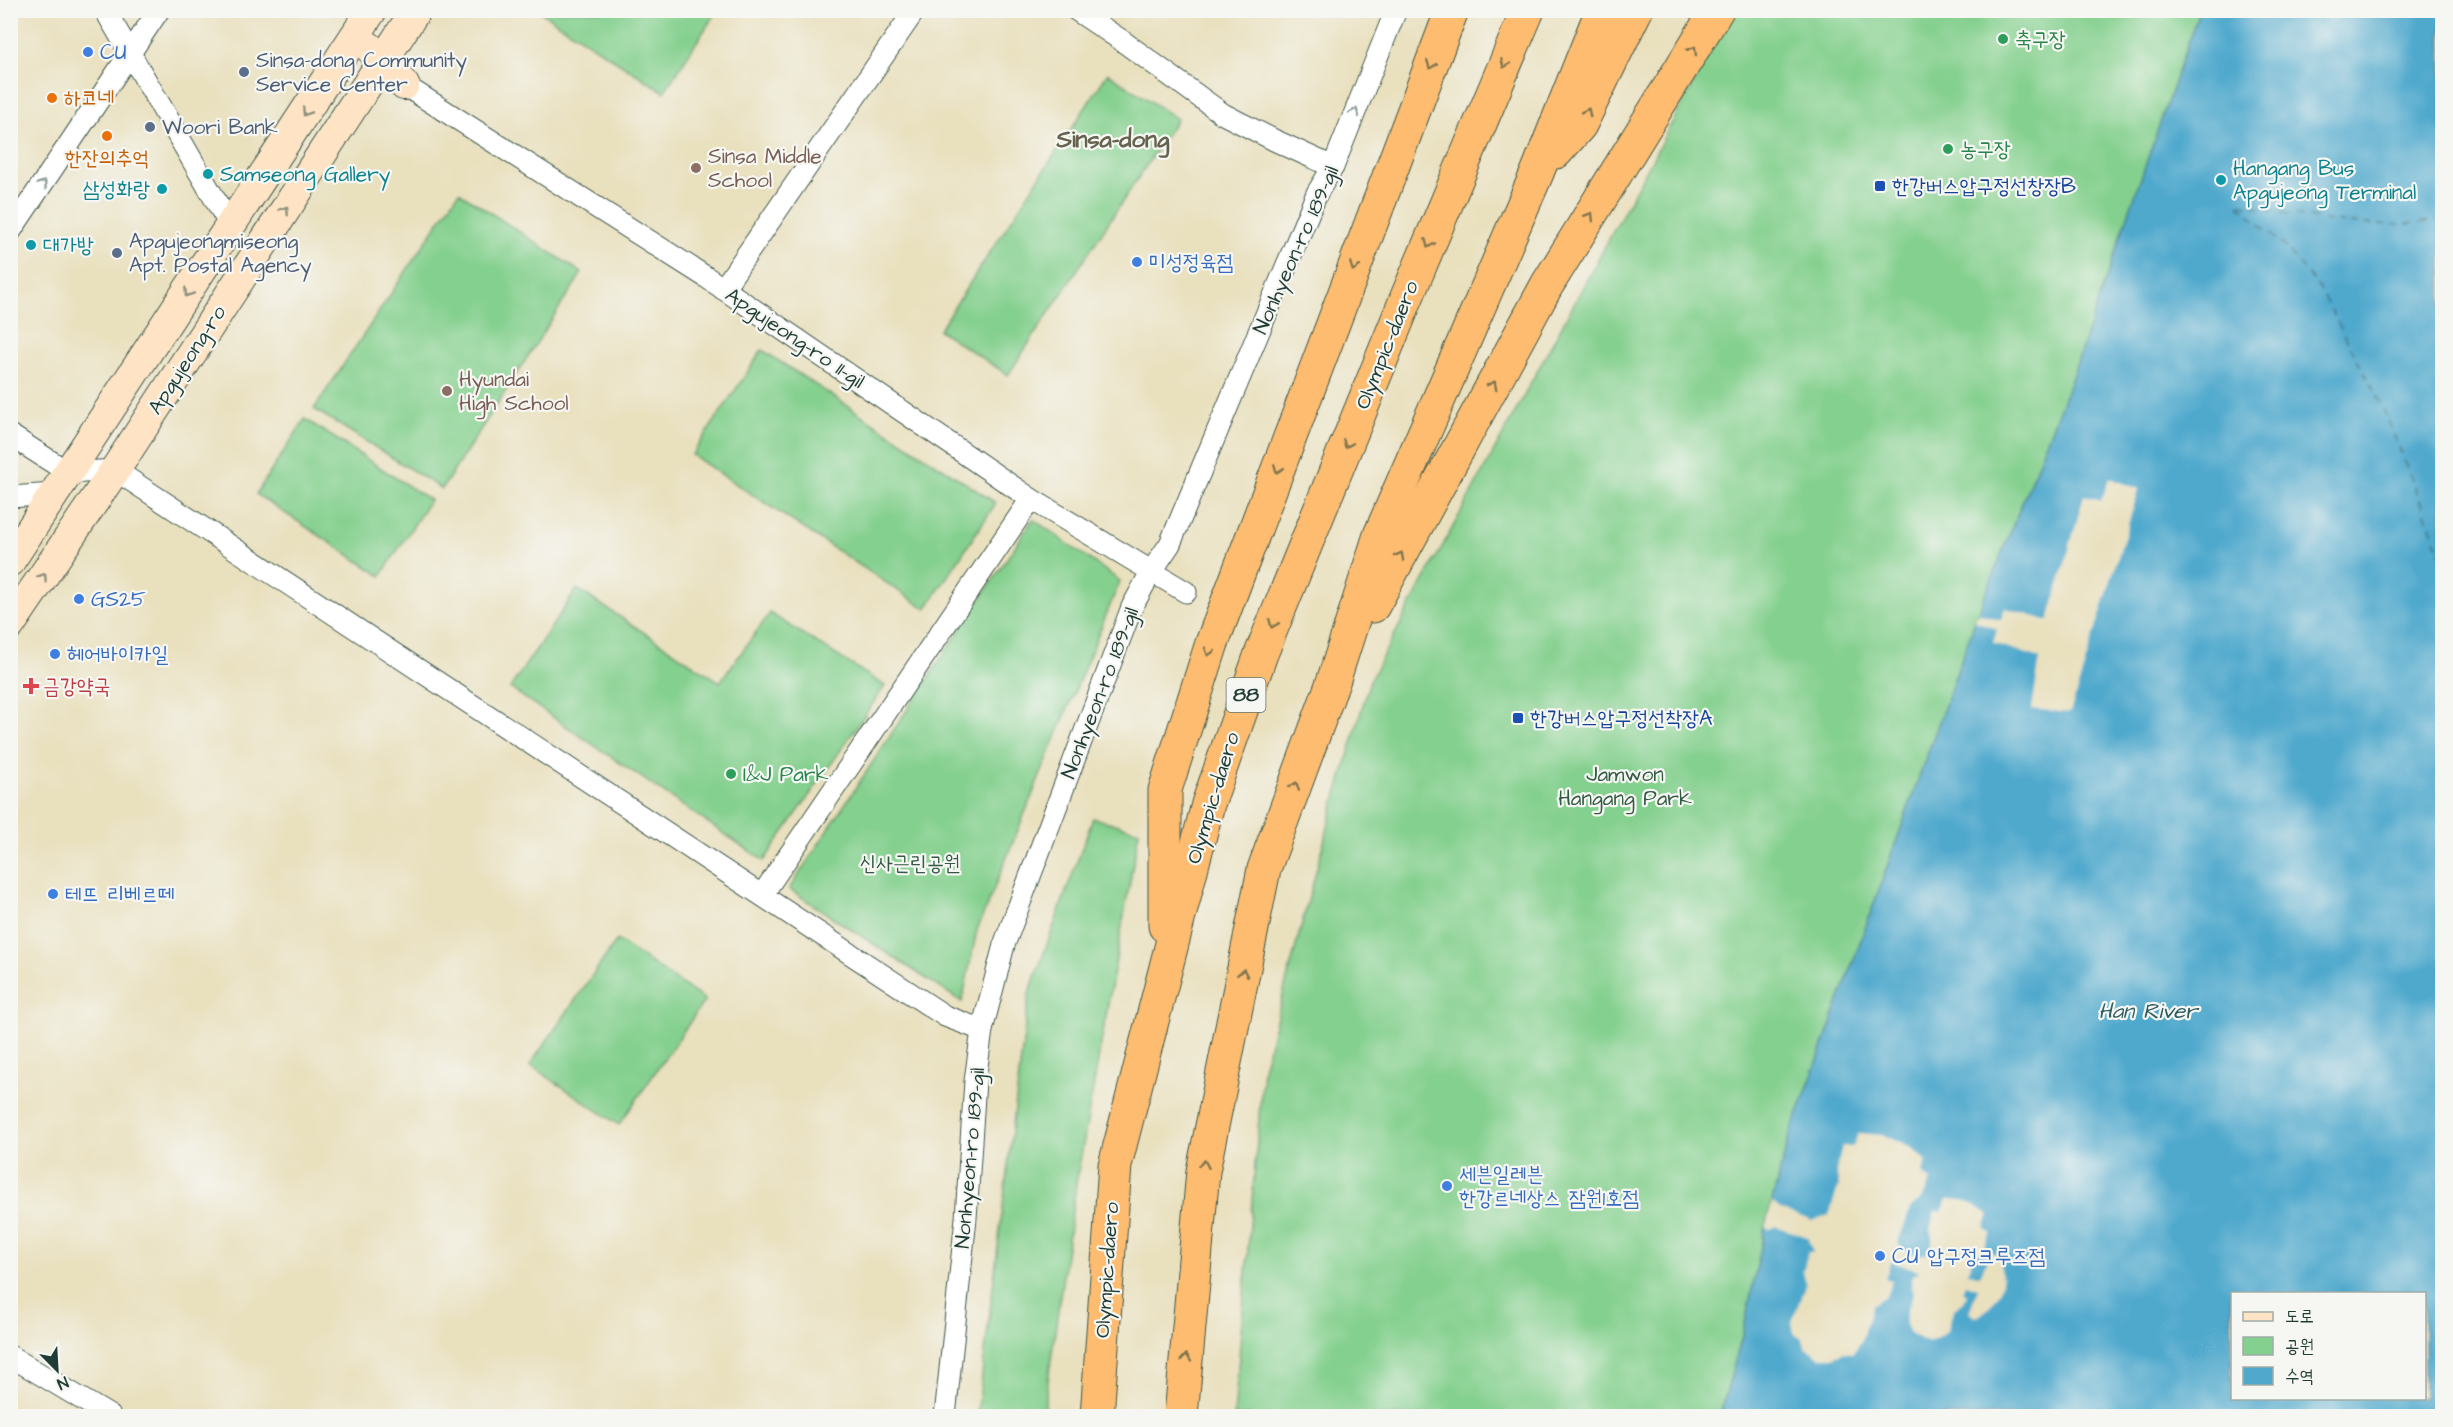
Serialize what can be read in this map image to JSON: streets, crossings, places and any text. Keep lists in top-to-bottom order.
{
  "streets": {
    "highway": ["Olympic-daero", "88"],
    "main road": ["Apgujeong-ro"],
    "street": ["Nonhyeon-ro 189-gil", "Apgujeong-ro 11-gil"]
  },
  "crossings": [
    ["Nonhyeon-ro 189-gil", "Apgujeong-ro 11-gil"],
    ["Apgujeong-ro 11-gil", "Apgujeong-ro"]
  ],
  "districts": ["Sinsa-dong"],
  "water": ["Han River"],
  "parks": ["Jamwon Hangang Park", "신사근린공원"],
  "places": {
    "other": [
      "축구장",
      "CU",
      "Sinsa-dong Community Service Center",
      "하코네",
      "Woori Bank",
      "한잔의추억",
      "농구장",
      "Sinsa Middle School",
      "Samseong Gallery",
      "Hangang Bus Apgujeong Terminal",
      "삼성화랑",
      "대가방",
      "Apgujeongmiseong Apt. Postal Agency",
      "미성정육점",
      "Hyundai High School",
      "GS25",
      "헤어바이카일",
      "I&J Park",
      "테뜨 리베르떼",
      "세븐일레븐 한강르네상스 잠원1호점",
      "CU 압구정크루즈점"
    ],
    "transit": ["한강버스압구정선창장B", "한강버스압구정선착장A"],
    "health": ["금강약국"]
  },
  "legend": ["도로", "공원", "수역"],
  "north": "bottom right"
}
